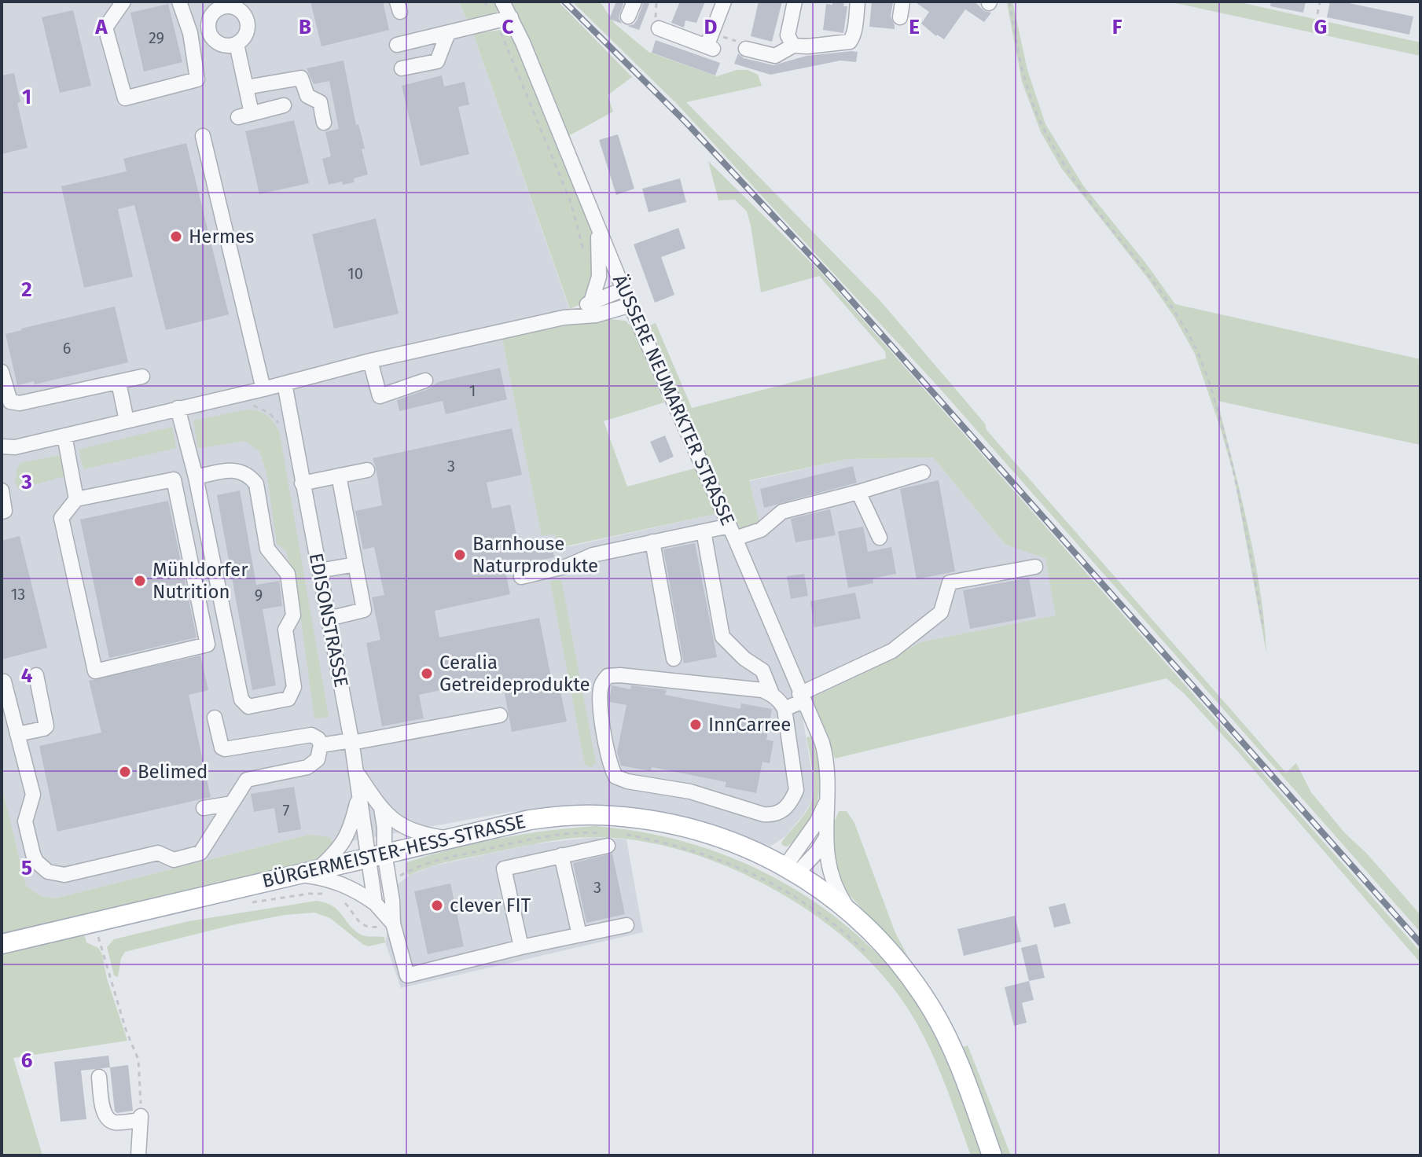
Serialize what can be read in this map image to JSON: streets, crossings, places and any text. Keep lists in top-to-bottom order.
{
  "streets": {
    "main road": ["ÄUSSERE NEUMARKTER STRASSE", "BÜRGERMEISTER-HESS-STRASSE"],
    "street": ["EDISONSTRASSE"]
  },
  "crossings": [
    ["ÄUSSERE NEUMARKTER STRASSE", "BÜRGERMEISTER-HESS-STRASSE"],
    ["EDISONSTRASSE", "BÜRGERMEISTER-HESS-STRASSE"]
  ],
  "places": [
    "Hermes",
    "Barnhouse Naturprodukte",
    "Mühldorfer Nutrition",
    "Ceralia Getreideprodukte",
    "InnCarree",
    "Belimed",
    "clever FIT"
  ],
  "house_numbers": [
    "29",
    "10",
    "6",
    "1",
    "3",
    "13",
    "9",
    "7",
    "3"
  ],
  "grid": {
    "columns": [
      "A",
      "B",
      "C",
      "D",
      "E",
      "F",
      "G"
    ],
    "rows": [
      "1",
      "2",
      "3",
      "4",
      "5",
      "6"
    ]
  }
}
